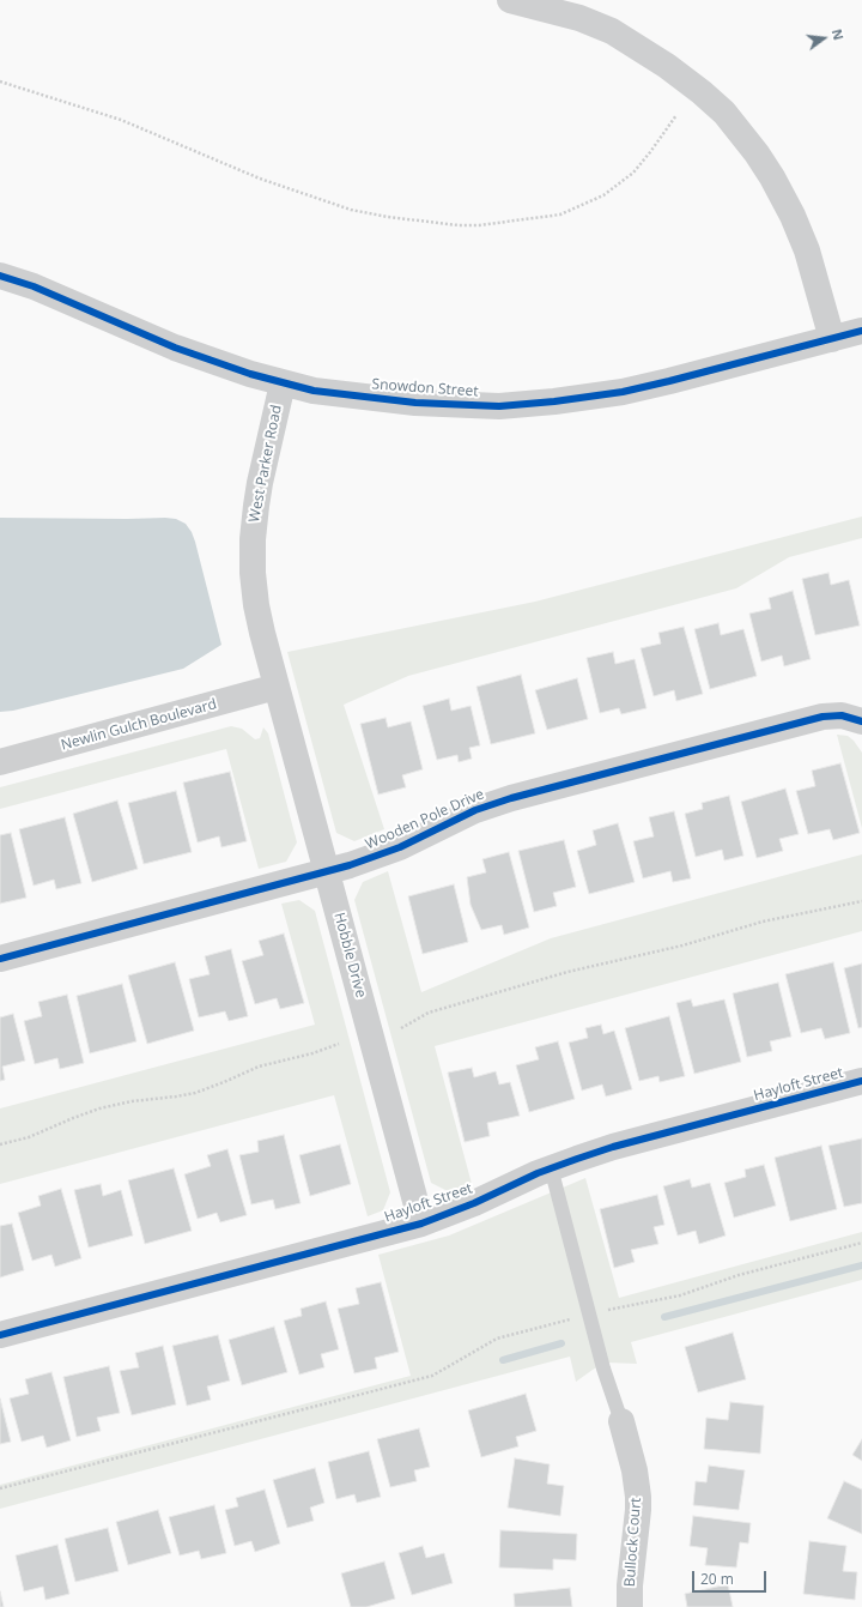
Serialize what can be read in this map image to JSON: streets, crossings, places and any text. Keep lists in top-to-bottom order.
{
  "streets": {
    "street": [
      "Snowdon Street",
      "West Parker Road",
      "Newlin Gulch Boulevard",
      "Wooden Pole Drive",
      "Hobble Drive",
      "Hayloft Street",
      "Bullock Court"
    ]
  },
  "crossings": [
    ["Snowdon Street", "West Parker Road"],
    ["West Parker Road", "Newlin Gulch Boulevard"],
    ["West Parker Road", "Hobble Drive"],
    ["Newlin Gulch Boulevard", "Hobble Drive"],
    ["Wooden Pole Drive", "Hobble Drive"],
    ["Hobble Drive", "Hayloft Street"]
  ],
  "scale_bar": "20 m",
  "north": "right"
}
